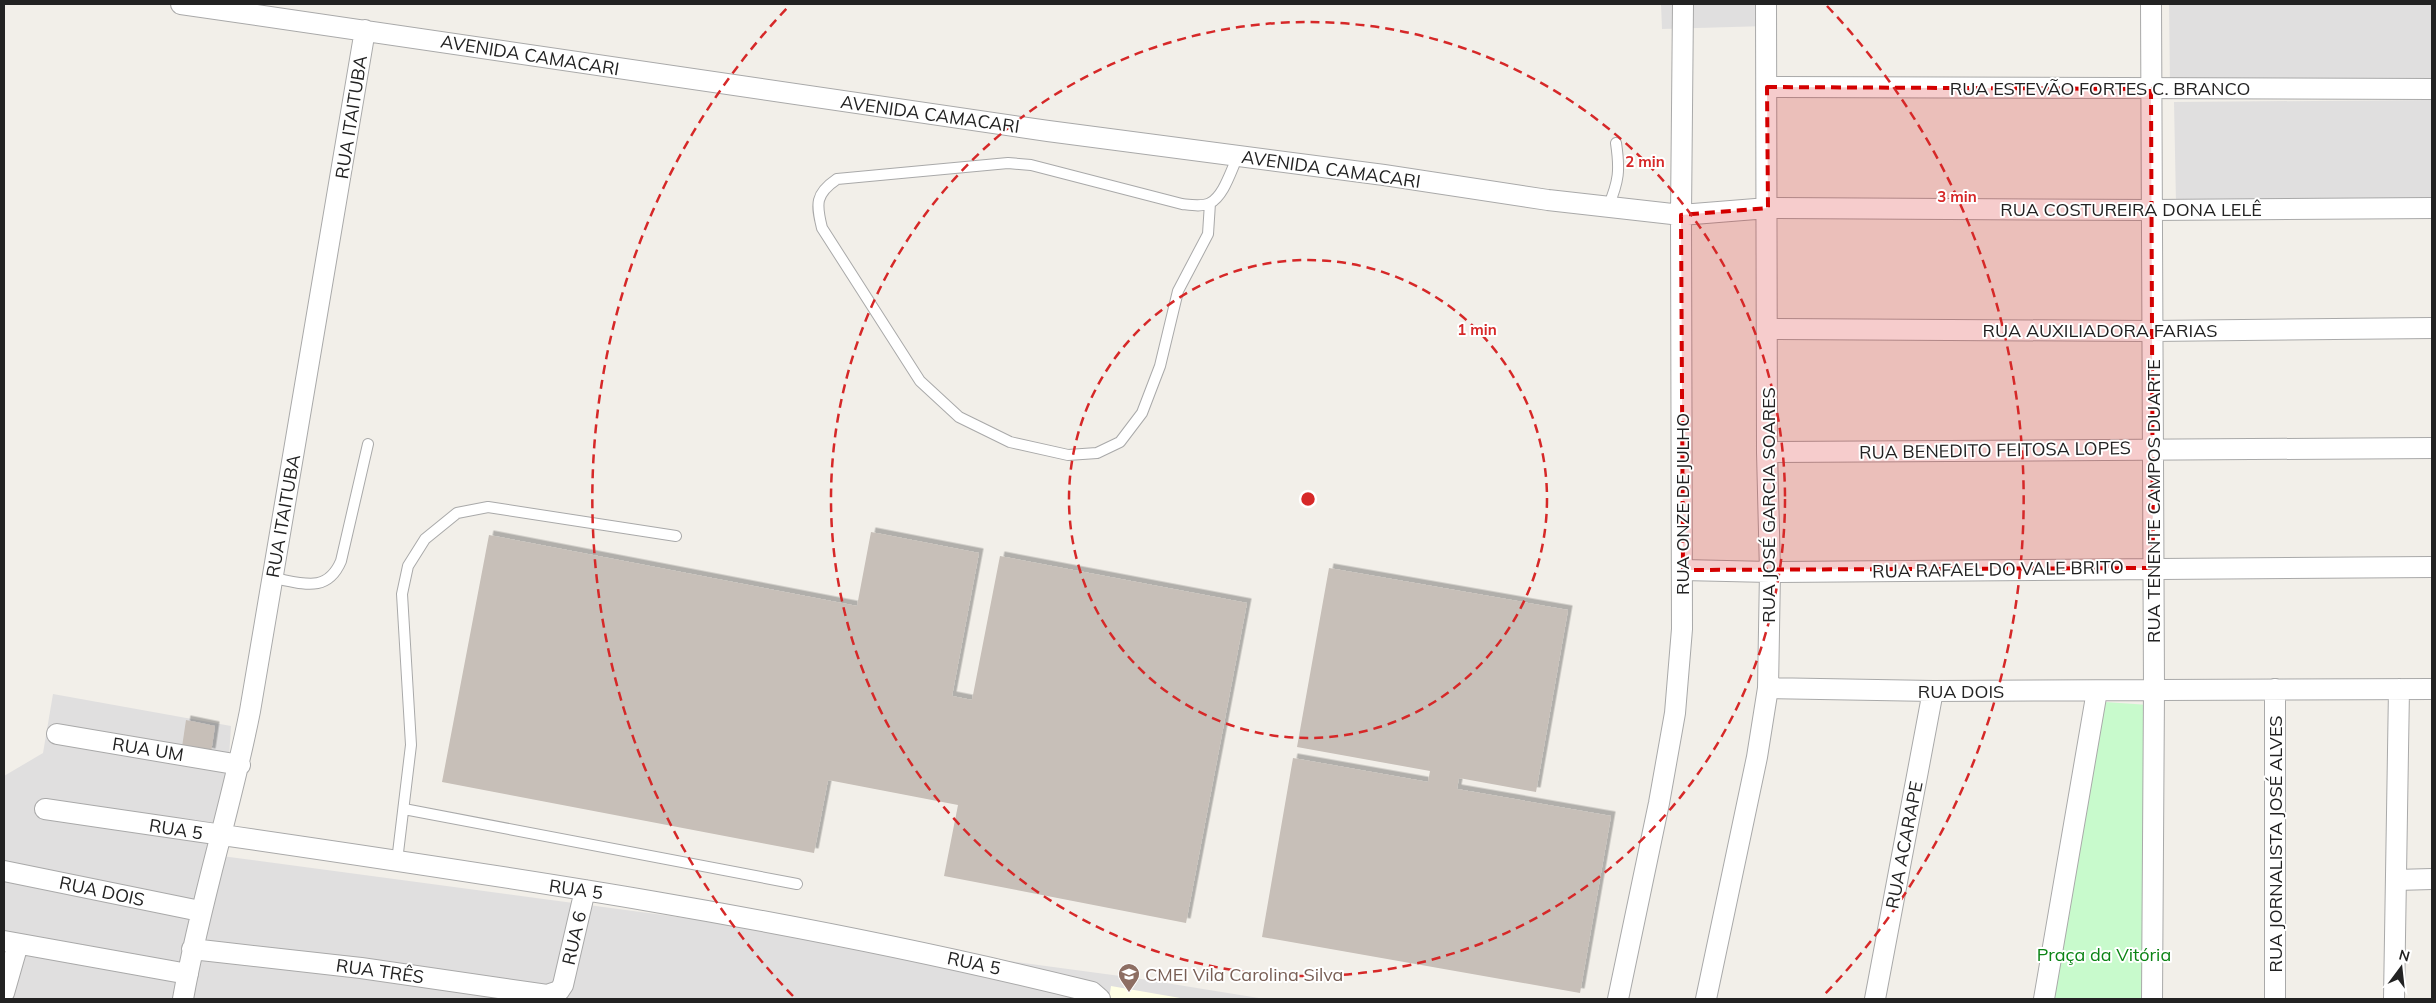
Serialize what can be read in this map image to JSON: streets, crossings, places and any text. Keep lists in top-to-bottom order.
{
  "streets": {
    "street": [
      "AVENIDA CAMACARI",
      "RUA ESTEVÃO FORTES C. BRANCO",
      "RUA ITAITUBA",
      "RUA COSTUREIRA DONA LELÊ",
      "RUA AUXILIADORA FARIAS",
      "RUA BENEDITO FEITOSA LOPES",
      "RUA TENENTE CAMPOS DUARTE",
      "RUA ONZE DE JULHO",
      "RUA JOSÉ GARCIA SOARES",
      "RUA RAFAEL DO VALE BRITO",
      "RUA DOIS",
      "RUA UM",
      "RUA 5",
      "RUA JORNALISTA JOSÉ ALVES",
      "RUA ACARAPE",
      "RUA 6",
      "RUA TRÊS"
    ]
  },
  "crossings": [
    ["AVENIDA CAMACARI", "RUA ITAITUBA"],
    ["AVENIDA CAMACARI", "RUA COSTUREIRA DONA LELÊ"],
    ["AVENIDA CAMACARI", "RUA ONZE DE JULHO"],
    ["RUA ESTEVÃO FORTES C. BRANCO", "RUA TENENTE CAMPOS DUARTE"],
    ["RUA ESTEVÃO FORTES C. BRANCO", "RUA JOSÉ GARCIA SOARES"],
    ["RUA ITAITUBA", "RUA DOIS"],
    ["RUA ITAITUBA", "RUA UM"],
    ["RUA ITAITUBA", "RUA 5"],
    ["RUA ITAITUBA", "RUA TRÊS"],
    ["RUA COSTUREIRA DONA LELÊ", "RUA TENENTE CAMPOS DUARTE"],
    ["RUA COSTUREIRA DONA LELÊ", "RUA ONZE DE JULHO"],
    ["RUA COSTUREIRA DONA LELÊ", "RUA JOSÉ GARCIA SOARES"],
    ["RUA AUXILIADORA FARIAS", "RUA TENENTE CAMPOS DUARTE"],
    ["RUA AUXILIADORA FARIAS", "RUA JOSÉ GARCIA SOARES"],
    ["RUA BENEDITO FEITOSA LOPES", "RUA TENENTE CAMPOS DUARTE"],
    ["RUA BENEDITO FEITOSA LOPES", "RUA JOSÉ GARCIA SOARES"],
    ["RUA TENENTE CAMPOS DUARTE", "RUA RAFAEL DO VALE BRITO"],
    ["RUA TENENTE CAMPOS DUARTE", "RUA DOIS"],
    ["RUA ONZE DE JULHO", "RUA RAFAEL DO VALE BRITO"],
    ["RUA JOSÉ GARCIA SOARES", "RUA RAFAEL DO VALE BRITO"],
    ["RUA JOSÉ GARCIA SOARES", "RUA DOIS"],
    ["RUA DOIS", "RUA JORNALISTA JOSÉ ALVES"],
    ["RUA DOIS", "RUA ACARAPE"],
    ["RUA 5", "RUA 6"],
    ["RUA 6", "RUA TRÊS"]
  ],
  "parks": ["Praça da Vitória"],
  "places": {
    "school or university": ["CMEI Vila Carolina Silva"]
  },
  "north": "top",
  "rings": ["2 min", "3 min", "1 min"]
}
